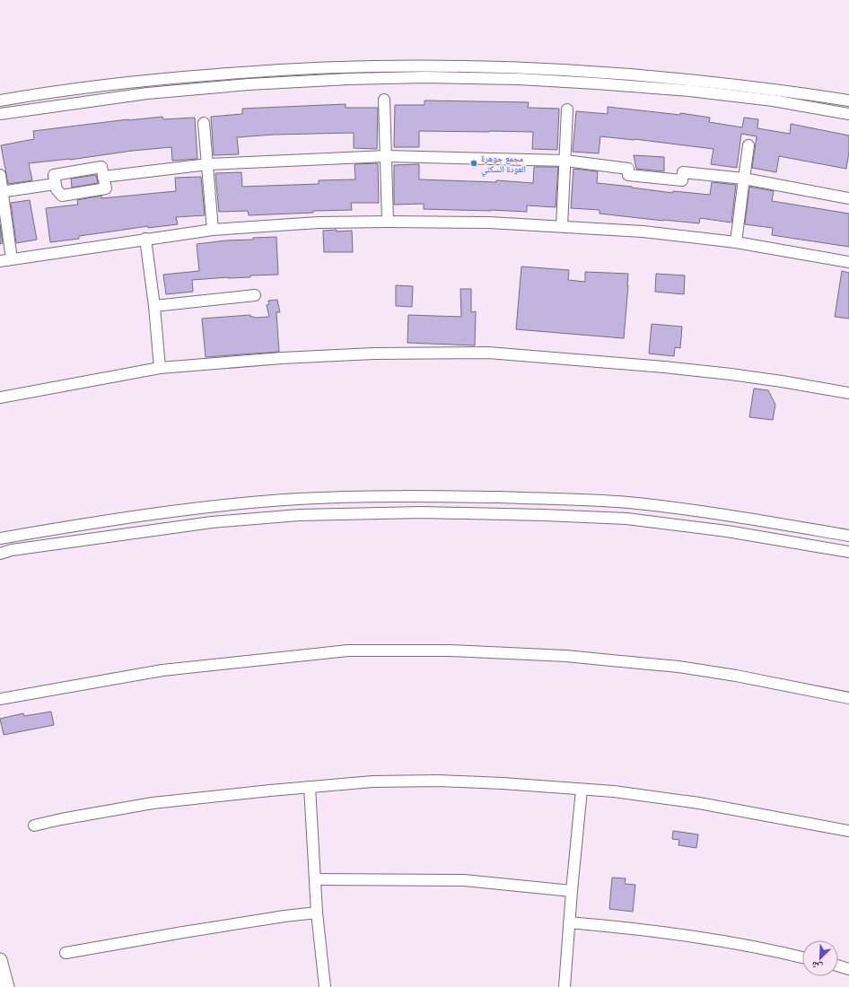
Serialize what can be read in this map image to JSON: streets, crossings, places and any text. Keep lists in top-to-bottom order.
{
  "places": ["مجمع جوهرة العودة السكني"],
  "north": "bottom left"
}
